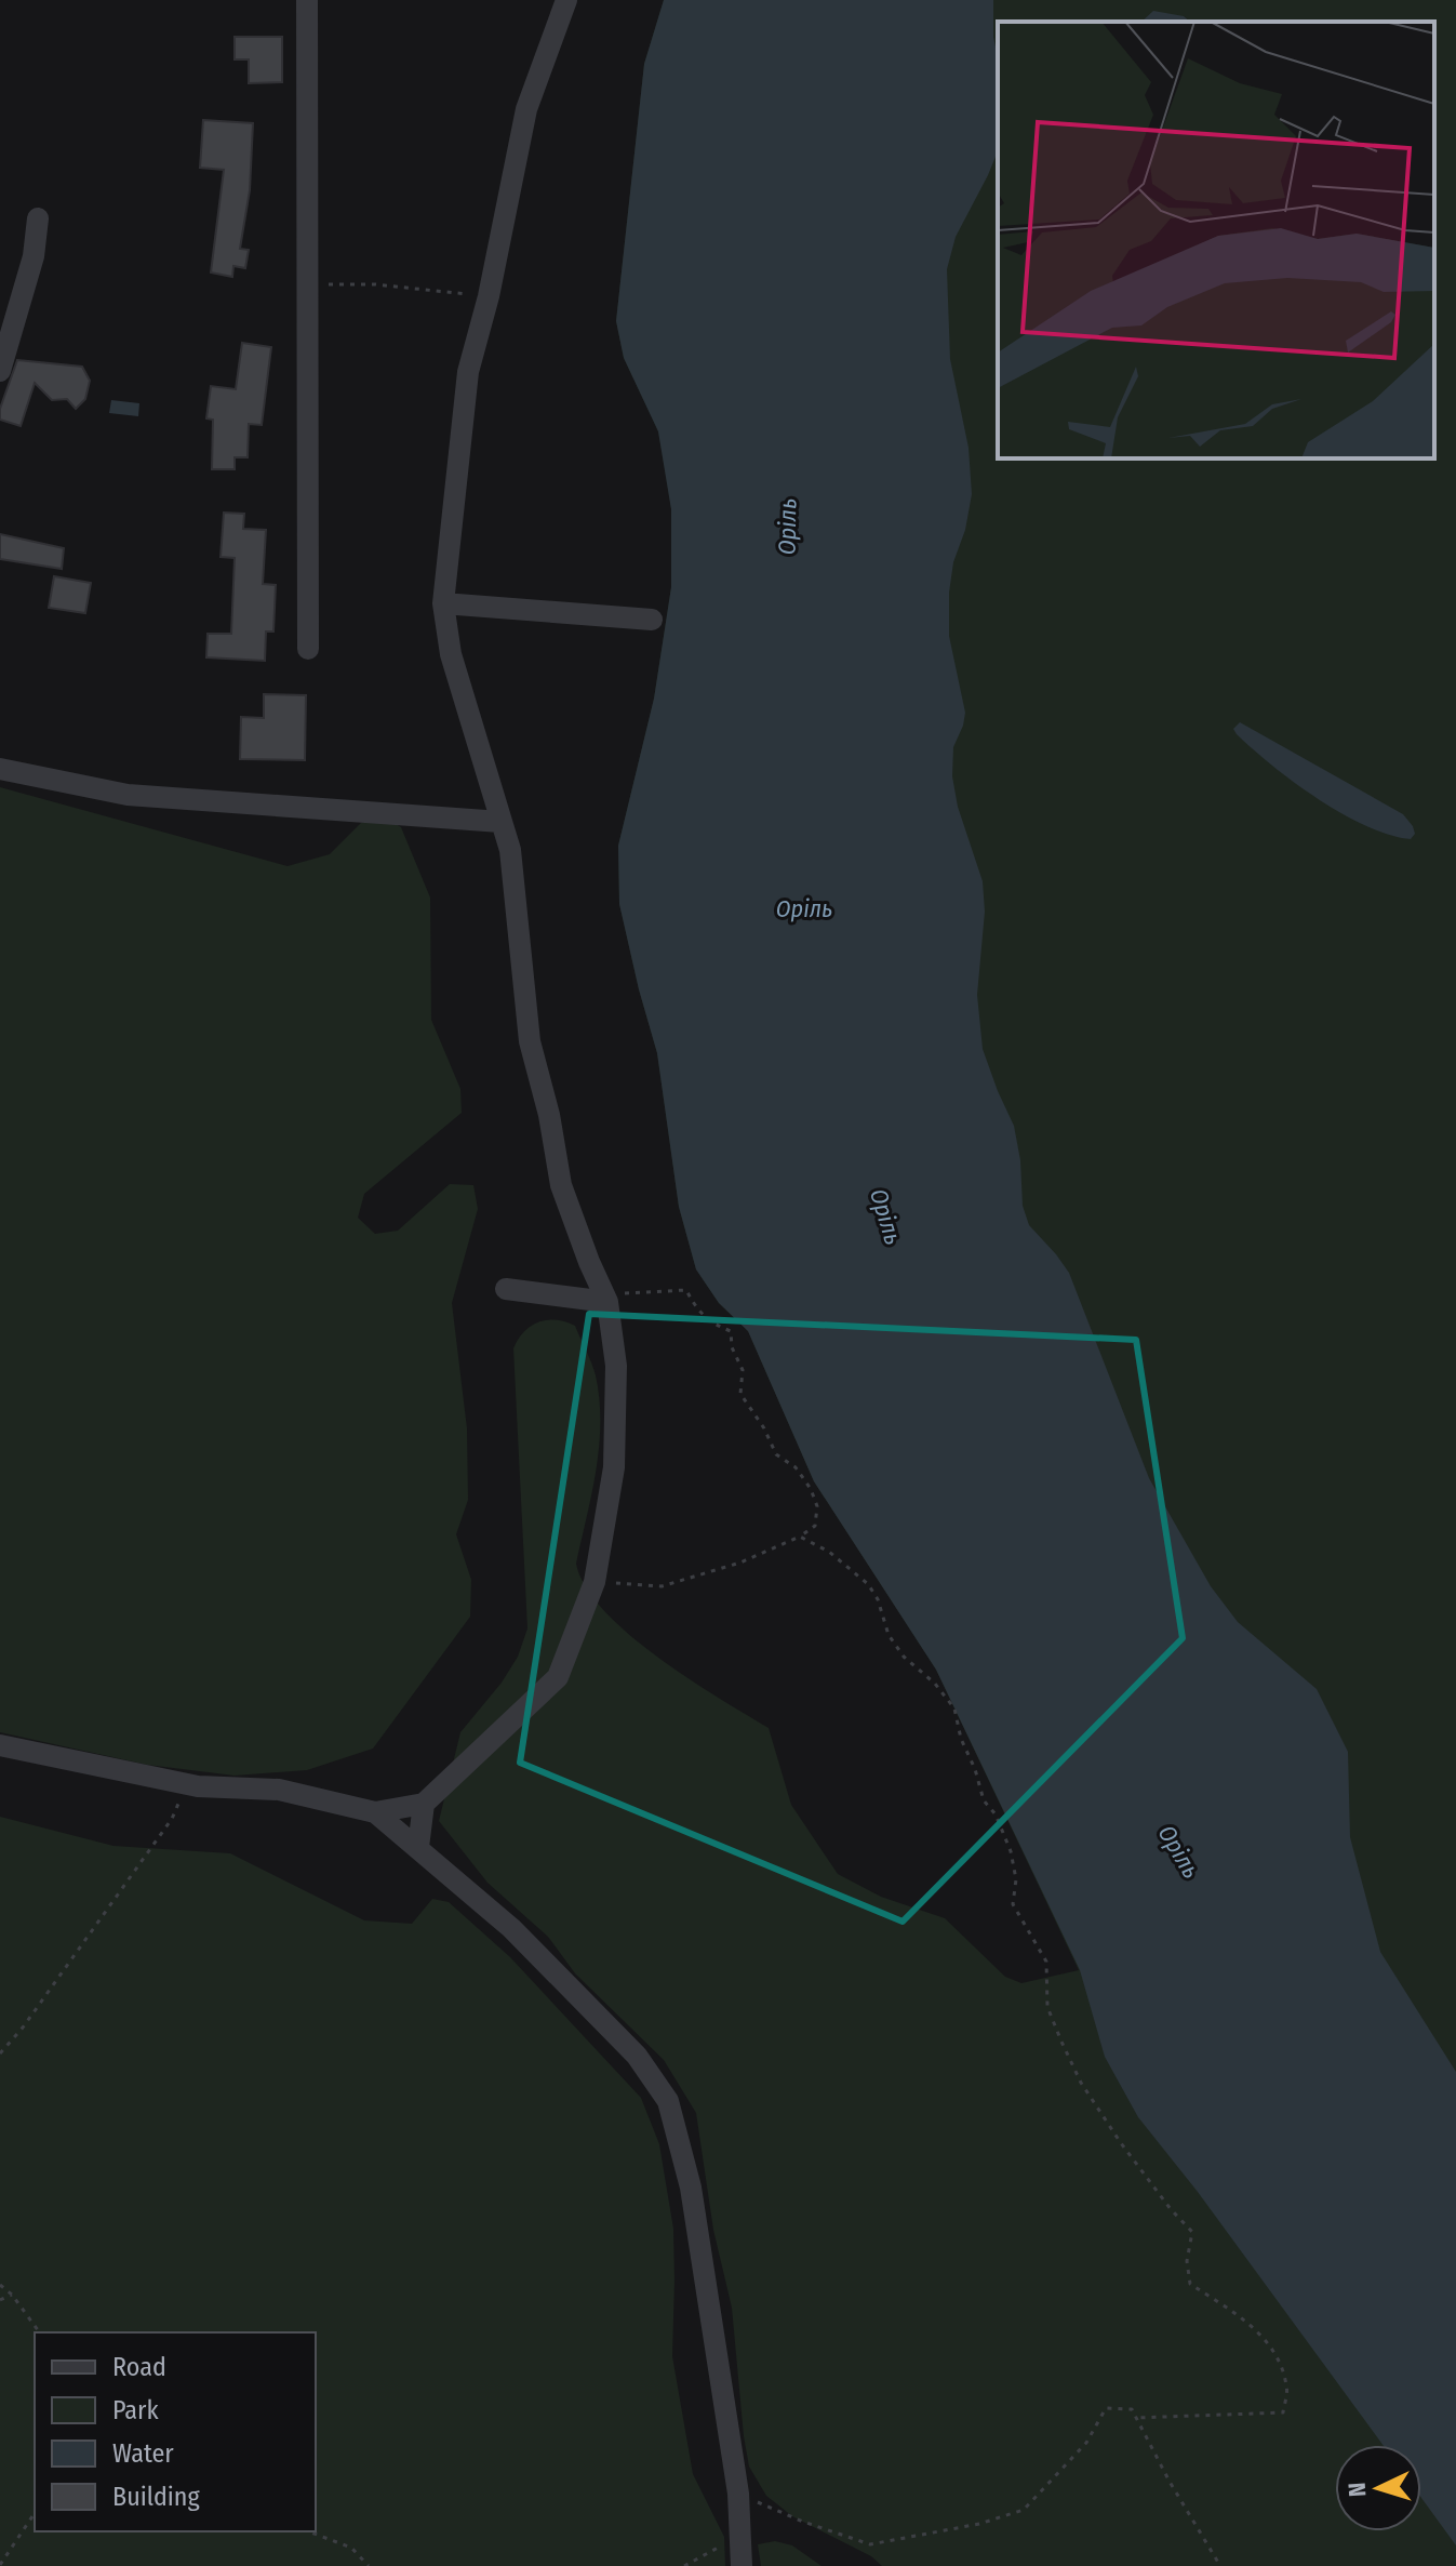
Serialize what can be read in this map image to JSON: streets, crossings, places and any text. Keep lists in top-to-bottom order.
{
  "water": ["Оріль", "Орiль"],
  "legend": [
    "Road",
    "Park",
    "Water",
    "Building"
  ],
  "north": "left"
}
